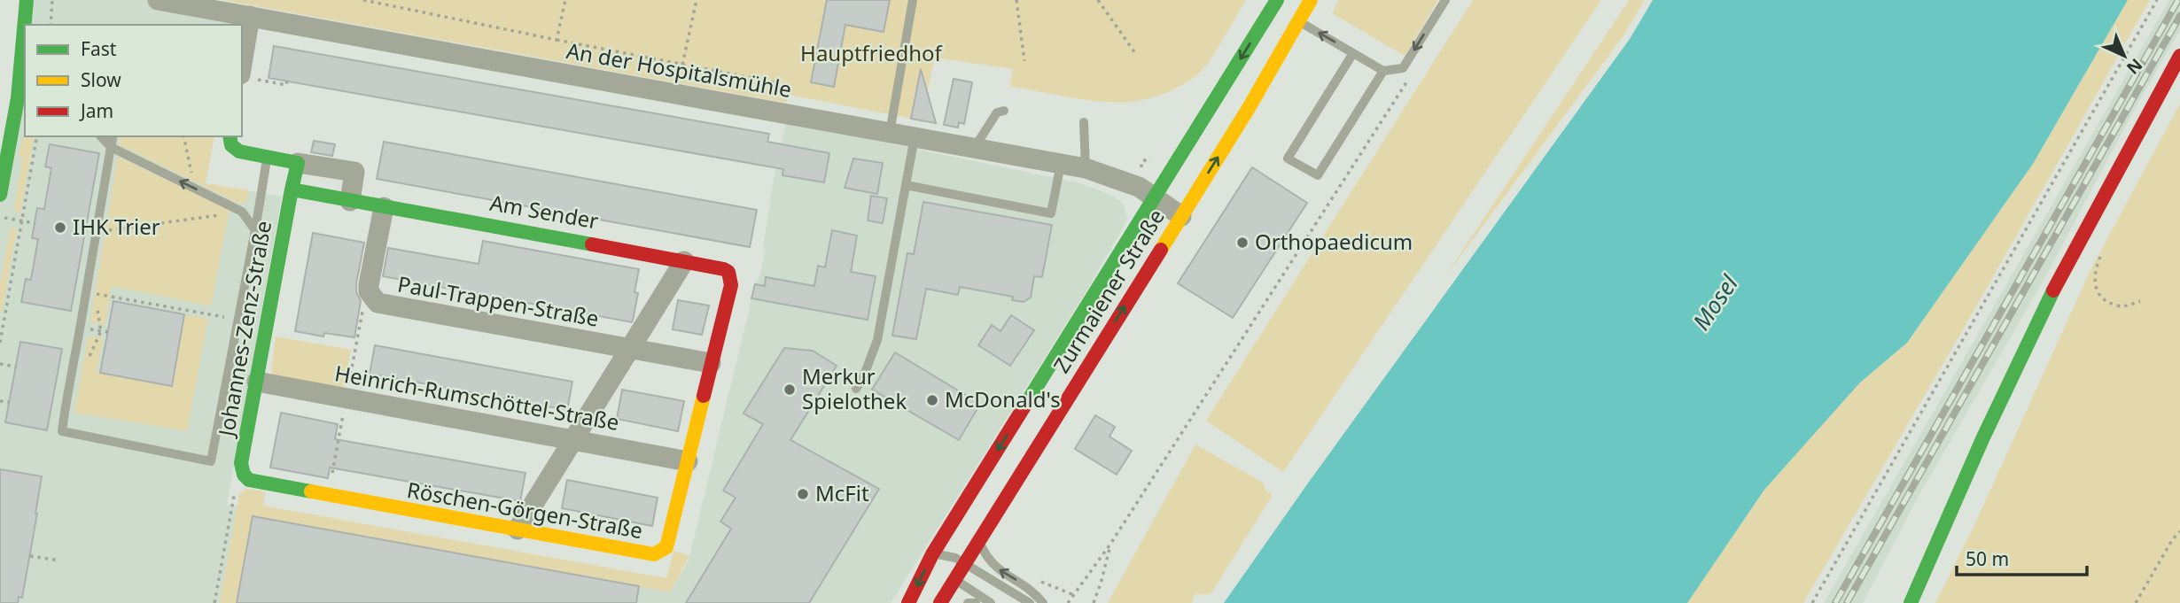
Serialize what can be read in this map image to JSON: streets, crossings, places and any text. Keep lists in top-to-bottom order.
{
  "streets": {
    "main road": [
      "Am Sender",
      "Zurmaiener Straße",
      "Johannes-Zenz-Straße",
      "Röschen-Görgen-Straße"
    ],
    "street": ["An der Hospitalsmühle", "Paul-Trappen-Straße", "Heinrich-Rumschöttel-Straße"]
  },
  "crossings": [
    ["An der Hospitalsmühle", "Zurmaiener Straße"],
    ["Am Sender", "Paul-Trappen-Straße"],
    ["Am Sender", "Johannes-Zenz-Straße"],
    ["Am Sender", "Röschen-Görgen-Straße"],
    ["Paul-Trappen-Straße", "Röschen-Görgen-Straße"],
    ["Johannes-Zenz-Straße", "Heinrich-Rumschöttel-Straße"],
    ["Johannes-Zenz-Straße", "Röschen-Görgen-Straße"],
    ["Heinrich-Rumschöttel-Straße", "Röschen-Görgen-Straße"]
  ],
  "water": ["Mosel"],
  "parks": ["Hauptfriedhof"],
  "places": [
    "IHK Trier",
    "Orthopaedicum",
    "Merkur Spielothek",
    "McDonald's",
    "McFit"
  ],
  "legend": ["Fast", "Slow", "Jam"],
  "scale_bar": "50 m",
  "north": "bottom right"
}
